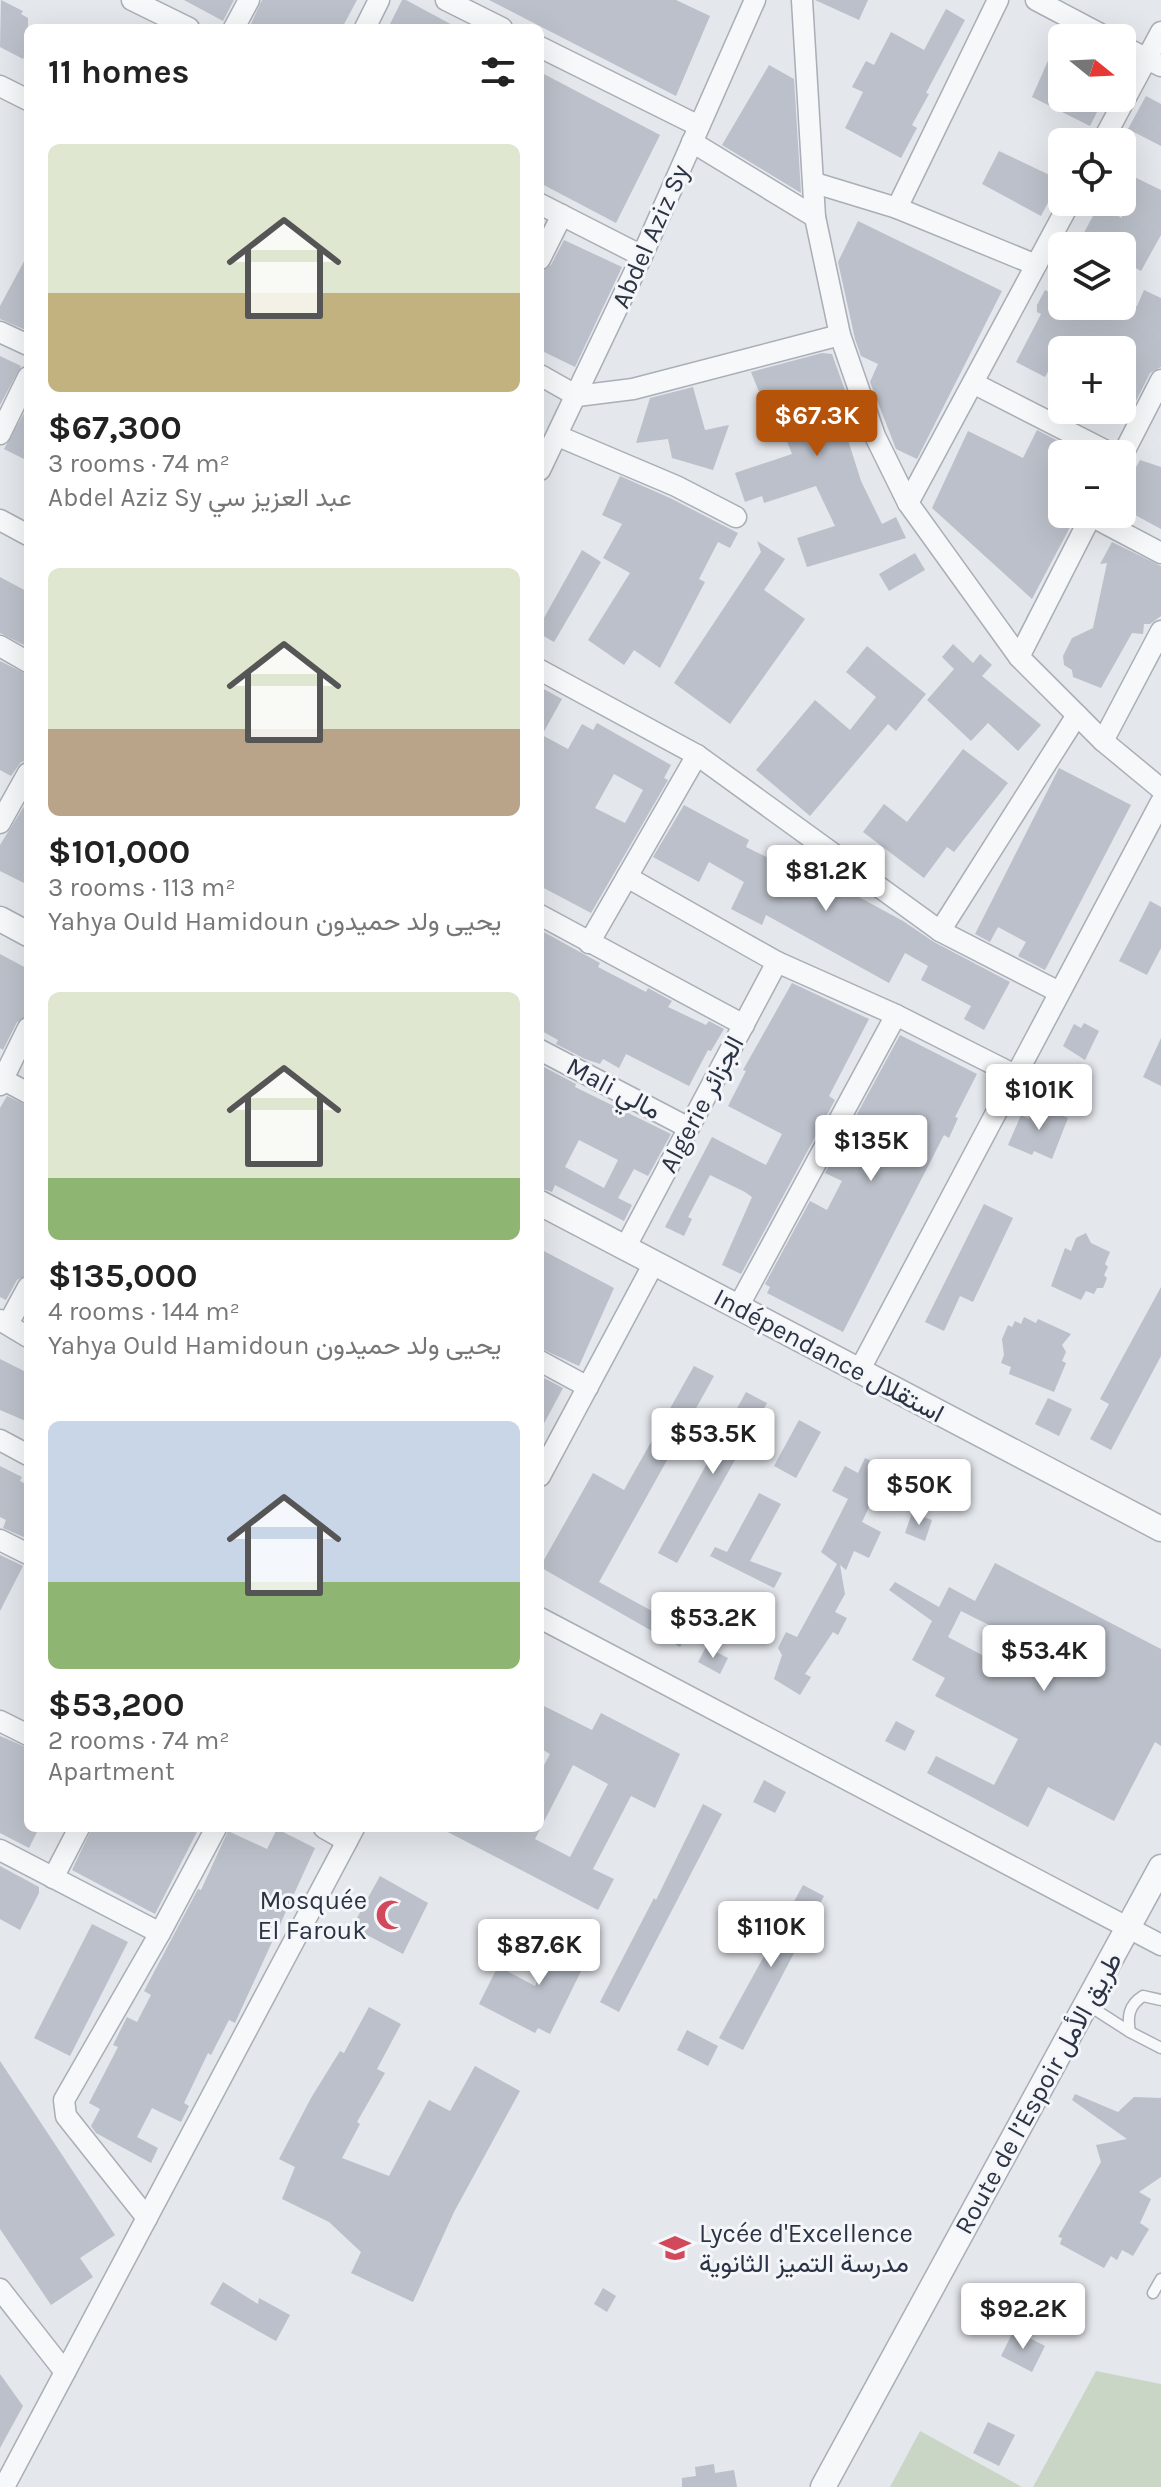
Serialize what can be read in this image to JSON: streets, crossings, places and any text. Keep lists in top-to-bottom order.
{
  "streets": {
    "street": [
      "Abdel Aziz Sy",
      "Mali مالي",
      "Algerie الجزائر",
      "Indépendance استقلال",
      "Route de l’Espoir طريق الأمل"
    ]
  },
  "crossings": [
    ["Mali مالي", "Algerie الجزائر"],
    ["Algerie الجزائر", "Indépendance استقلال"]
  ],
  "places": {
    "mosque": ["Mosquée El Farouk"],
    "school or university": ["Lycée d'Excellence مدرسة التميز الثانوية"]
  },
  "north": "right",
  "page": {
    "map_buttons": ["+", "−"],
    "heading": "11 homes",
    "list": [
      {
        "name": "$67,300",
        "note": "3 rooms · 74 m² · Abdel Aziz Sy عبد العزيز سي"
      },
      {
        "name": "$101,000",
        "note": "3 rooms · 113 m² · Yahya Ould Hamidoun يحيى ولد حميدون"
      },
      {
        "name": "$135,000",
        "note": "4 rooms · 144 m² · Yahya Ould Hamidoun يحيى ولد حميدون"
      },
      {
        "name": "$53,200",
        "note": "2 rooms · 74 m² · Apartment"
      }
    ],
    "price": [
      "$67.3K",
      "$81.2K",
      "$101K",
      "$135K",
      "$53.5K",
      "$50K",
      "$53.2K",
      "$53.4K",
      "$110K",
      "$87.6K",
      "$92.2K"
    ]
  }
}
